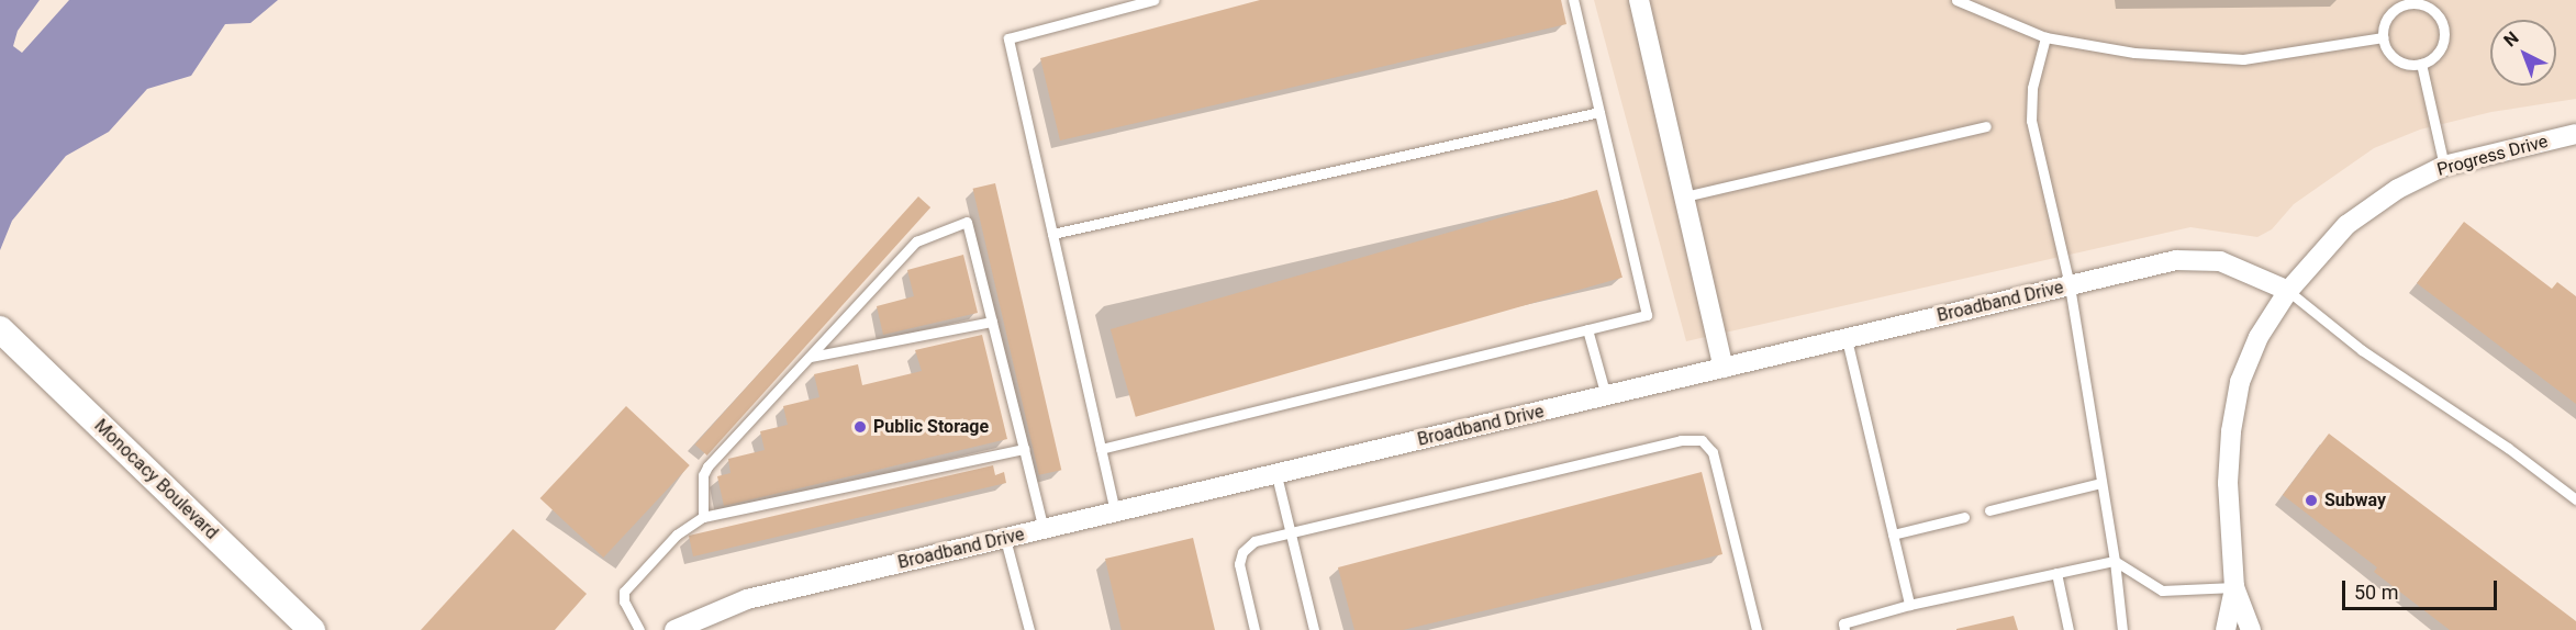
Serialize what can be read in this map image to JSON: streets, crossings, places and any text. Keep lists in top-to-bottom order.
{
  "streets": {
    "main road": ["Monocacy Boulevard"],
    "street": ["Progress Drive", "Broadband Drive"]
  },
  "crossings": [
    ["Progress Drive", "Broadband Drive"]
  ],
  "places": ["Public Storage", "Subway"],
  "scale_bar": "50 m",
  "north": "top left"
}
